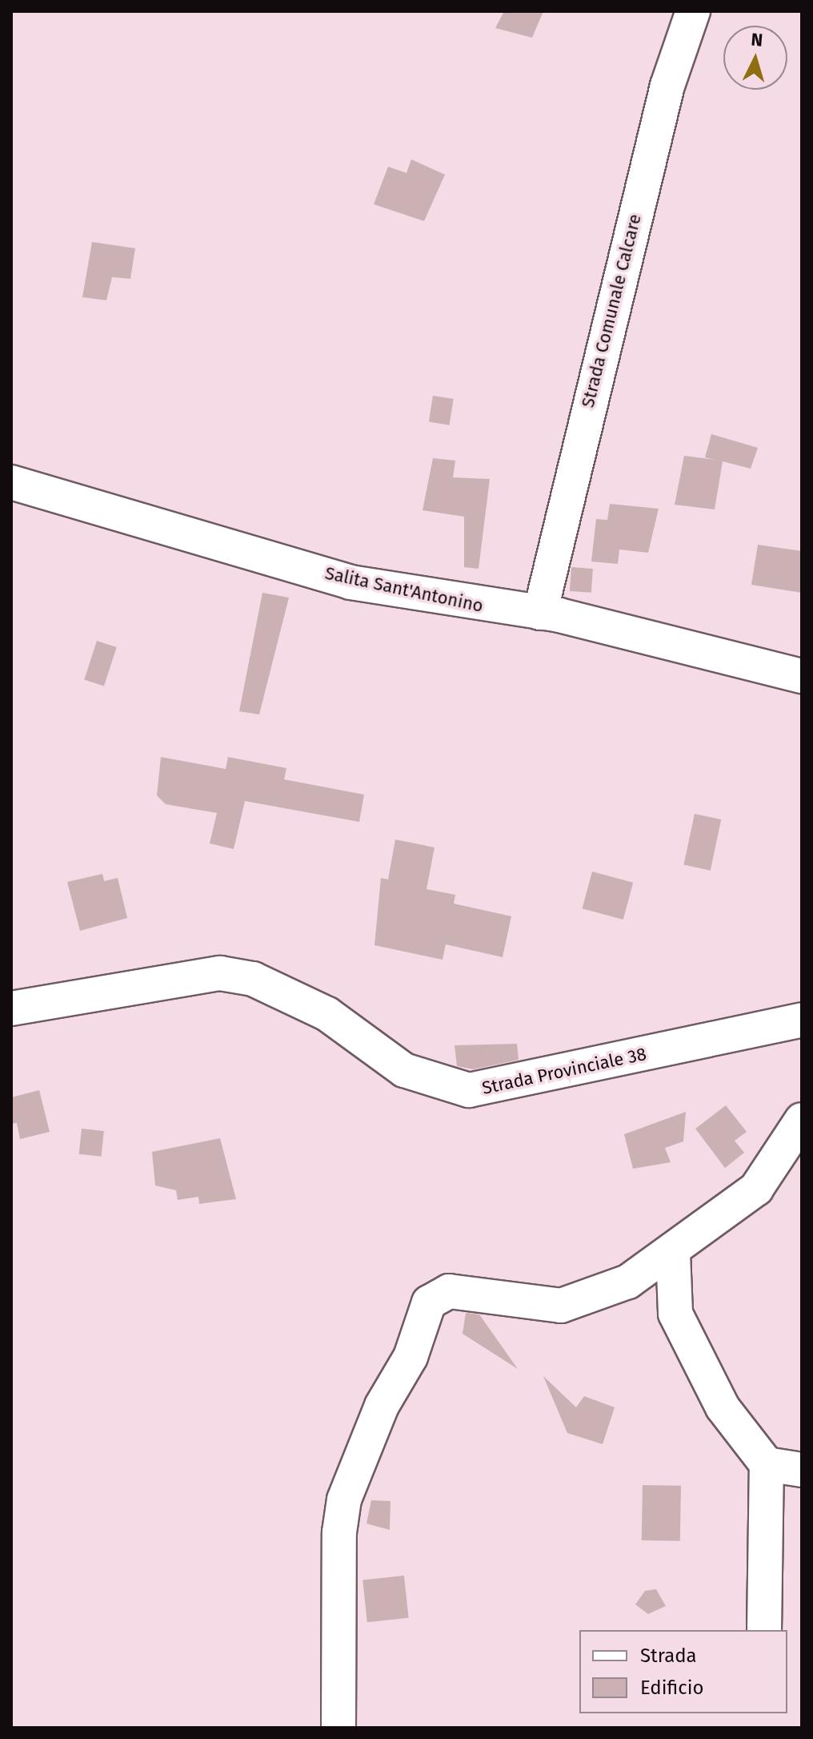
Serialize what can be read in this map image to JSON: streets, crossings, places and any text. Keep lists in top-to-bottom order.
{
  "streets": {
    "street": ["Strada Comunale Calcare", "Salita Sant'Antonino", "Strada Provinciale 38"]
  },
  "crossings": [
    ["Strada Comunale Calcare", "Salita Sant'Antonino"]
  ],
  "legend": ["Strada", "Edificio"],
  "north": "top"
}
